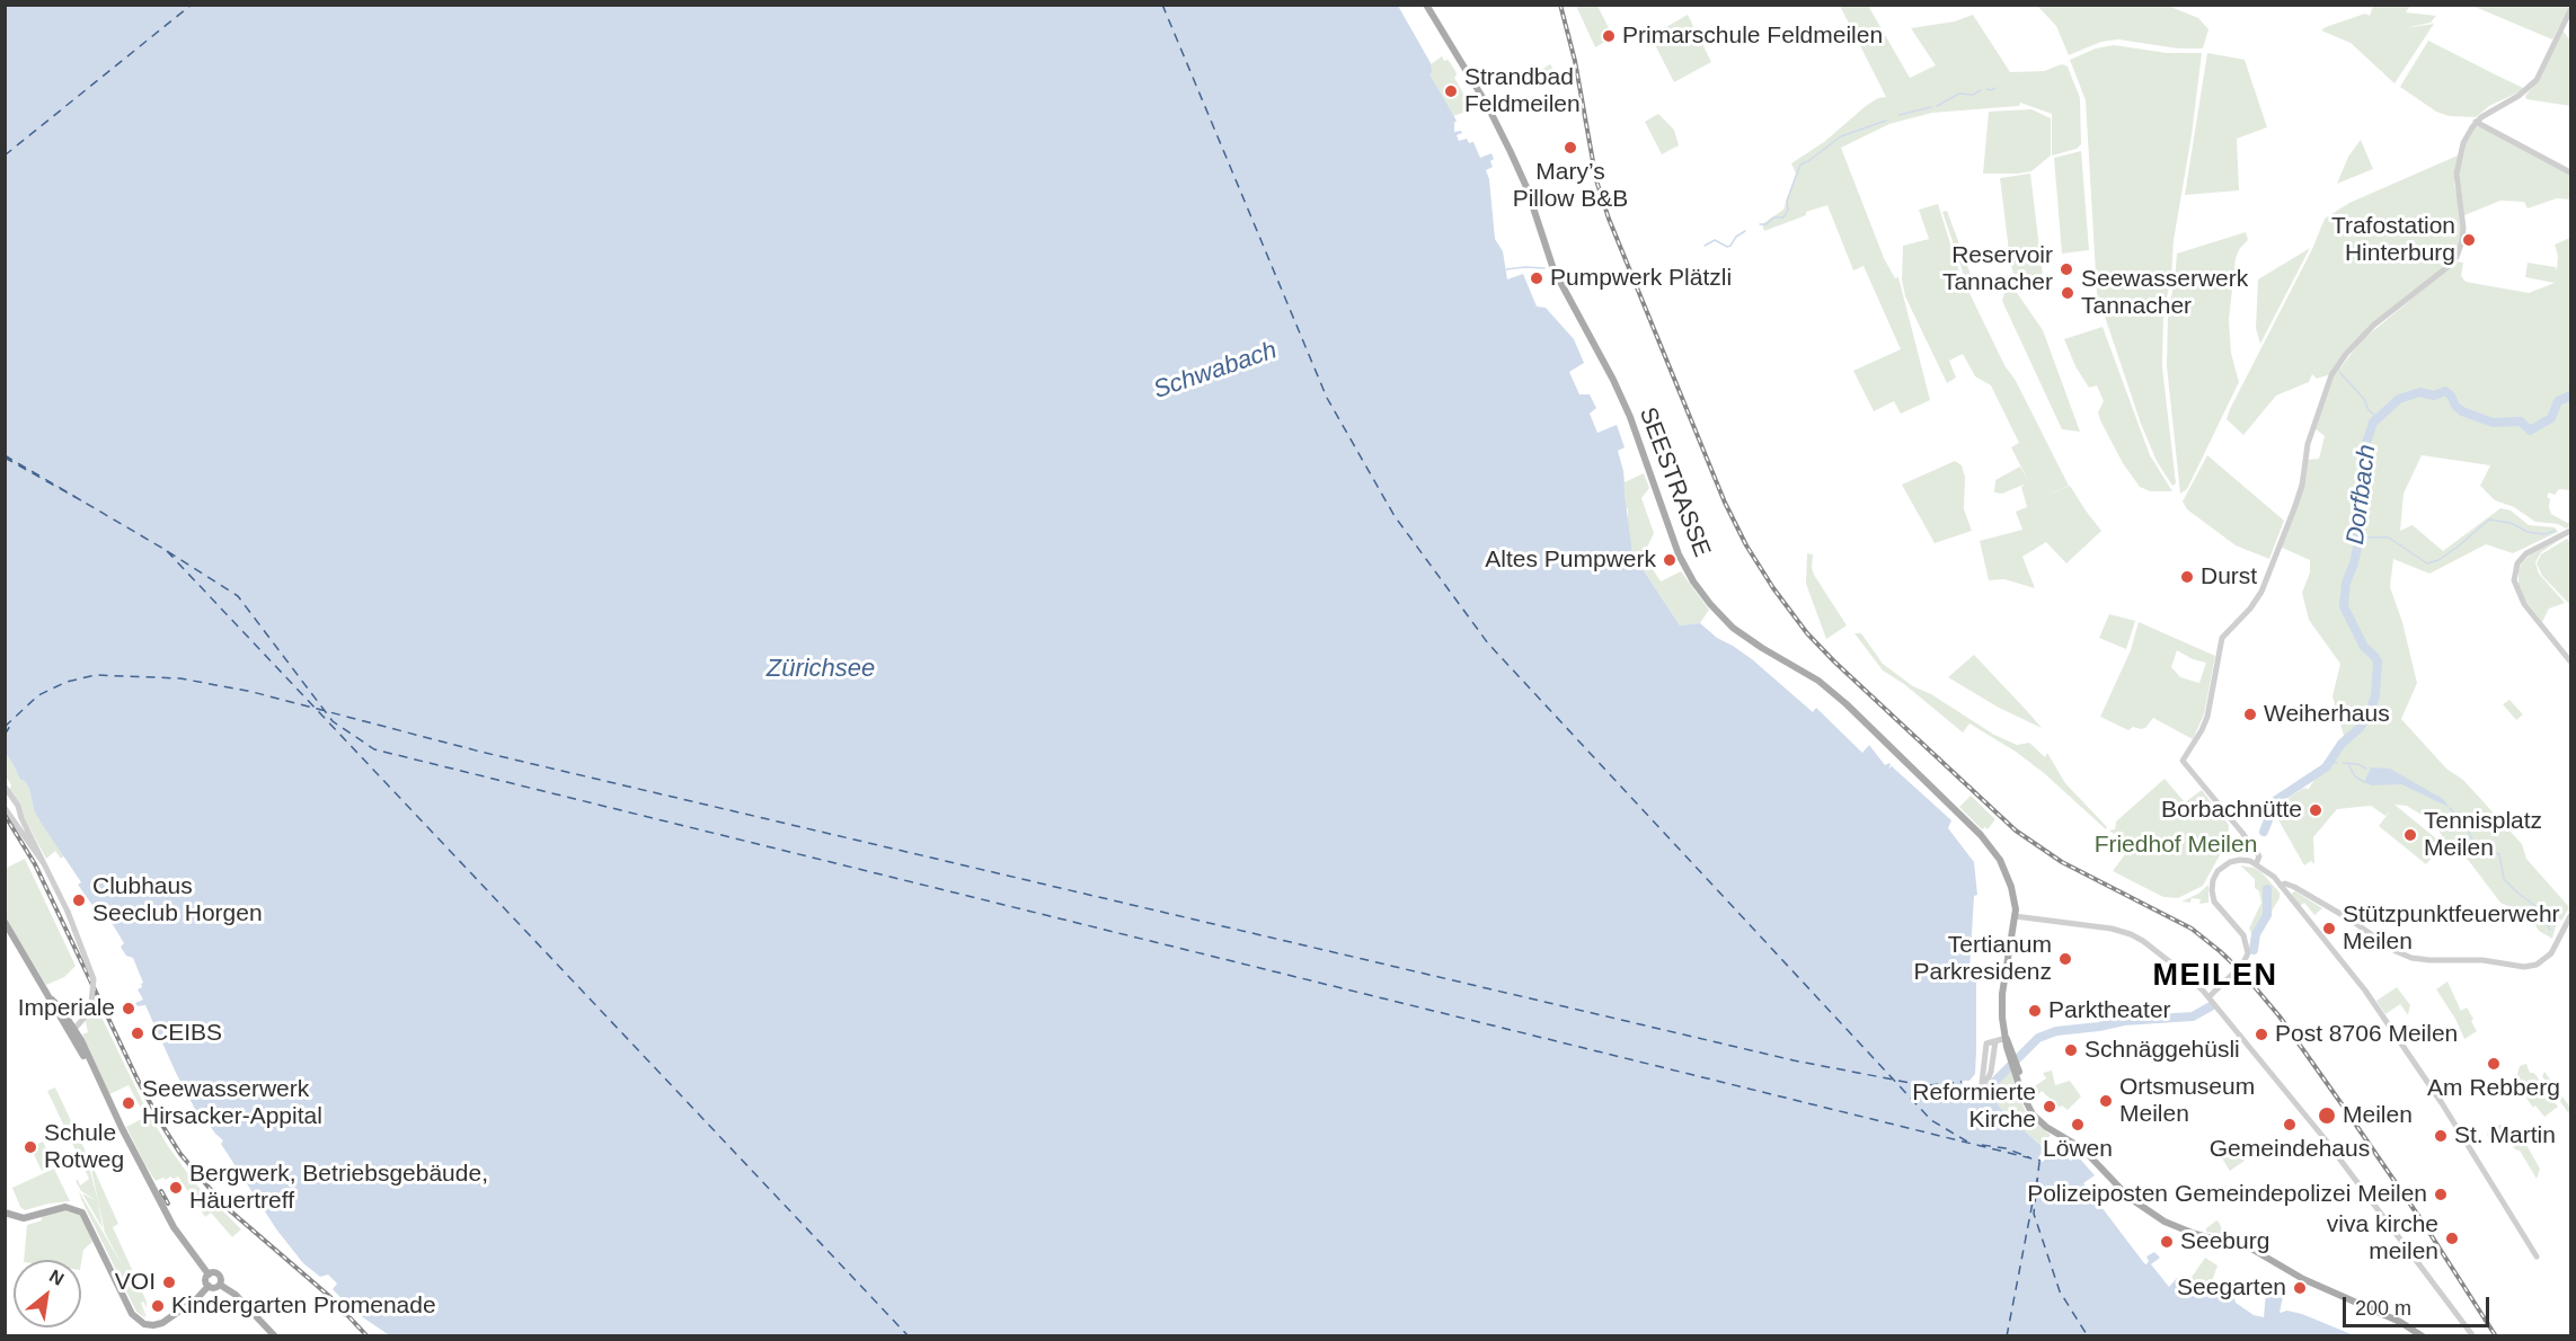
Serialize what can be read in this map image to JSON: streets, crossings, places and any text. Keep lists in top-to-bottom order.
{
  "streets": {
    "main road": ["SEESTRASSE"]
  },
  "districts": ["MEILEN"],
  "water": ["Schwabach", "Dorfbach", "Zürichsee"],
  "parks": ["Friedhof Meilen"],
  "places": [
    "Primarschule Feldmeilen",
    "Strandbad Feldmeilen",
    "Mary’s Pillow B&B",
    "Trafostation Hinterburg",
    "Reservoir Tannacher",
    "Pumpwerk Plätzli",
    "Seewasserwerk Tannacher",
    "Altes Pumpwerk",
    "Durst",
    "Weiherhaus",
    "Borbachnütte",
    "Tennisplatz Meilen",
    "Clubhaus Seeclub Horgen",
    "Stützpunktfeuerwehr Meilen",
    "Tertianum Parkresidenz",
    "Imperiale",
    "Parktheater",
    "CEIBS",
    "Post 8706 Meilen",
    "Schnäggehüsli",
    "Am Rebberg",
    "Ortsmuseum Meilen",
    "Seewasserwerk Hirsacker-Appital",
    "Reformierte Kirche",
    "Meilen",
    "Löwen",
    "Gemeindehaus",
    "St. Martin",
    "Schule Rotweg",
    "Bergwerk, Betriebsgebäude, Häuertreff",
    "Polizeiposten Gemeindepolizei Meilen",
    "viva kirche meilen",
    "Seeburg",
    "VOI",
    "Seegarten",
    "Kindergarten Promenade"
  ],
  "scale_bar": "200 m",
  "north": "top right"
}
